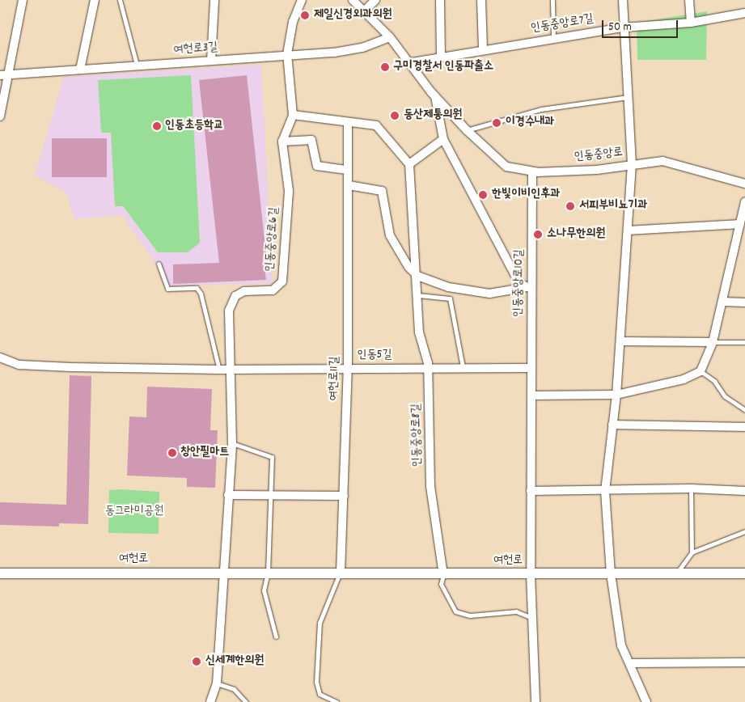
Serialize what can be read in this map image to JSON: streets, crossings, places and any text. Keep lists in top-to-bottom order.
{
  "streets": {
    "street": [
      "인동중앙로7길",
      "여헌로3길",
      "인동중앙로",
      "인동중앙로6길",
      "인동중앙로10길",
      "인동5길",
      "여헌로11길",
      "인동중앙로8길",
      "여헌로"
    ]
  },
  "crossings": [
    ["인동중앙로7길", "인동중앙로"],
    ["여헌로3길", "인동중앙로"],
    ["여헌로3길", "인동중앙로6길"],
    ["인동중앙로", "인동중앙로10길"],
    ["인동중앙로6길", "인동5길"],
    ["인동중앙로6길", "여헌로"],
    ["인동중앙로10길", "인동5길"],
    ["인동중앙로10길", "여헌로"],
    ["인동5길", "여헌로11길"],
    ["인동5길", "인동중앙로8길"],
    ["여헌로11길", "여헌로"],
    ["인동중앙로8길", "여헌로"]
  ],
  "parks": ["동그라미공원"],
  "places": [
    "제일신경외과의원",
    "구미경찰서 인동파출소",
    "동산제통의원",
    "이경수내과",
    "인동초등학교",
    "한빛이비인후과",
    "서피부비뇨기과",
    "소나무한의원",
    "창안필마트",
    "신세계한의원"
  ],
  "scale_bar": "50 m"
}
